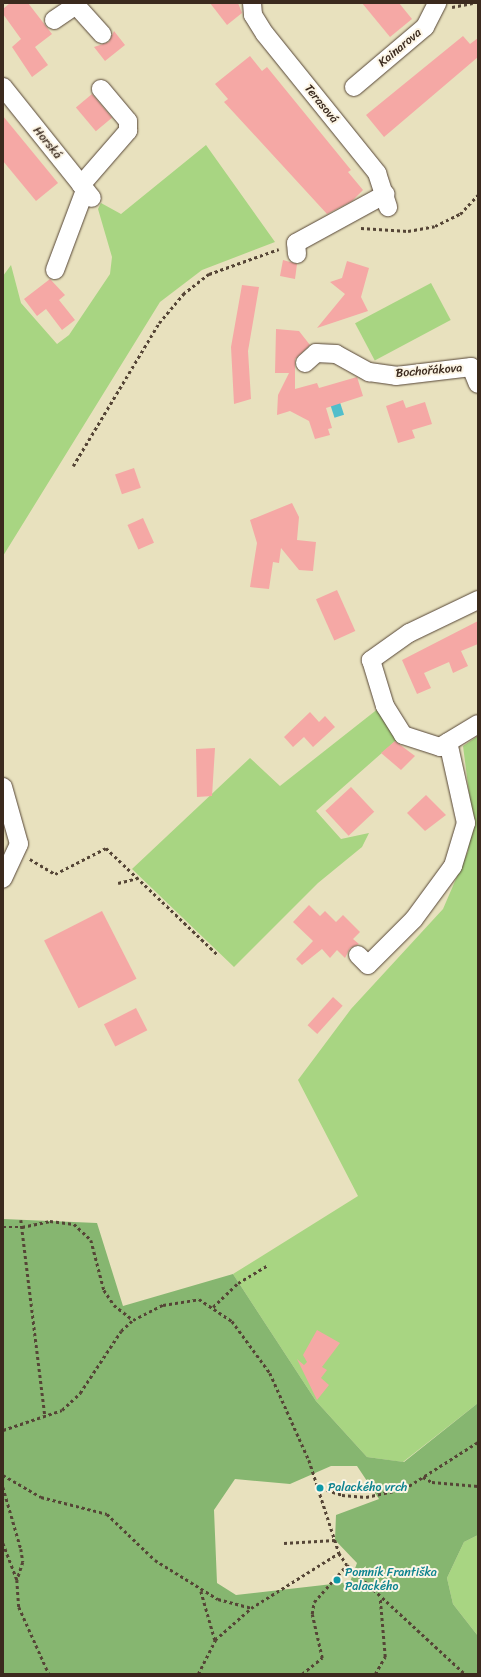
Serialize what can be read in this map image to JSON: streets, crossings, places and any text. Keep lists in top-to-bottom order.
{
  "streets": {
    "street": [
      "Kainarova",
      "Terasová",
      "Horská",
      "Bochořákova"
    ]
  },
  "places": ["Palackého vrch", "Pomník Františka Palackého"]
}
